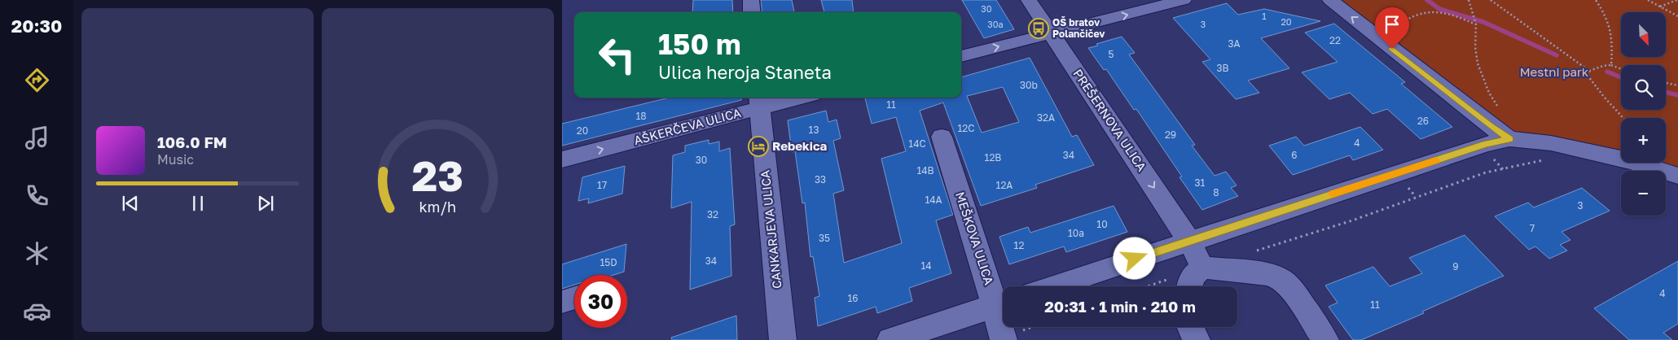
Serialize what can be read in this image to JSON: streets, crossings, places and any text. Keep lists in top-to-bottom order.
{
  "streets": {
    "street": [
      "PREŠERNOVA ULICA",
      "AŠKERČEVA ULICA",
      "CANKARJEVA ULICA",
      "MEŠKOVA ULICA"
    ]
  },
  "crossings": [
    ["AŠKERČEVA ULICA", "CANKARJEVA ULICA"]
  ],
  "one_way": ["PREŠERNOVA ULICA", "AŠKERČEVA ULICA"],
  "parks": ["Mestni park"],
  "places": {
    "bus stop": ["OŠ bratov Polančičev"],
    "hotel": ["Rebekica"]
  },
  "house_numbers": [
    "30",
    "1",
    "20",
    "30a",
    "3",
    "22",
    "3A",
    "5",
    "3B",
    "30b",
    "11",
    "18",
    "32A",
    "26",
    "12C",
    "13",
    "20",
    "29",
    "4",
    "14C",
    "34",
    "6",
    "12B",
    "30",
    "14B",
    "33",
    "31",
    "17",
    "12A",
    "8",
    "14A",
    "3",
    "32",
    "10",
    "7",
    "10a",
    "35",
    "12",
    "34",
    "15D",
    "14",
    "9",
    "4",
    "16",
    "11"
  ],
  "north": "bottom right",
  "page": {
    "tabs": "20:30",
    "map_buttons": ["+", "−"],
    "turn": ["150 m", "Ulica heroja Staneta"],
    "song": ["106.0 FM", "Music"],
    "limit": "30",
    "trip": "20:31 · 1 min · 210 m",
    "gauge": ["23", "km/h"]
  }
}
